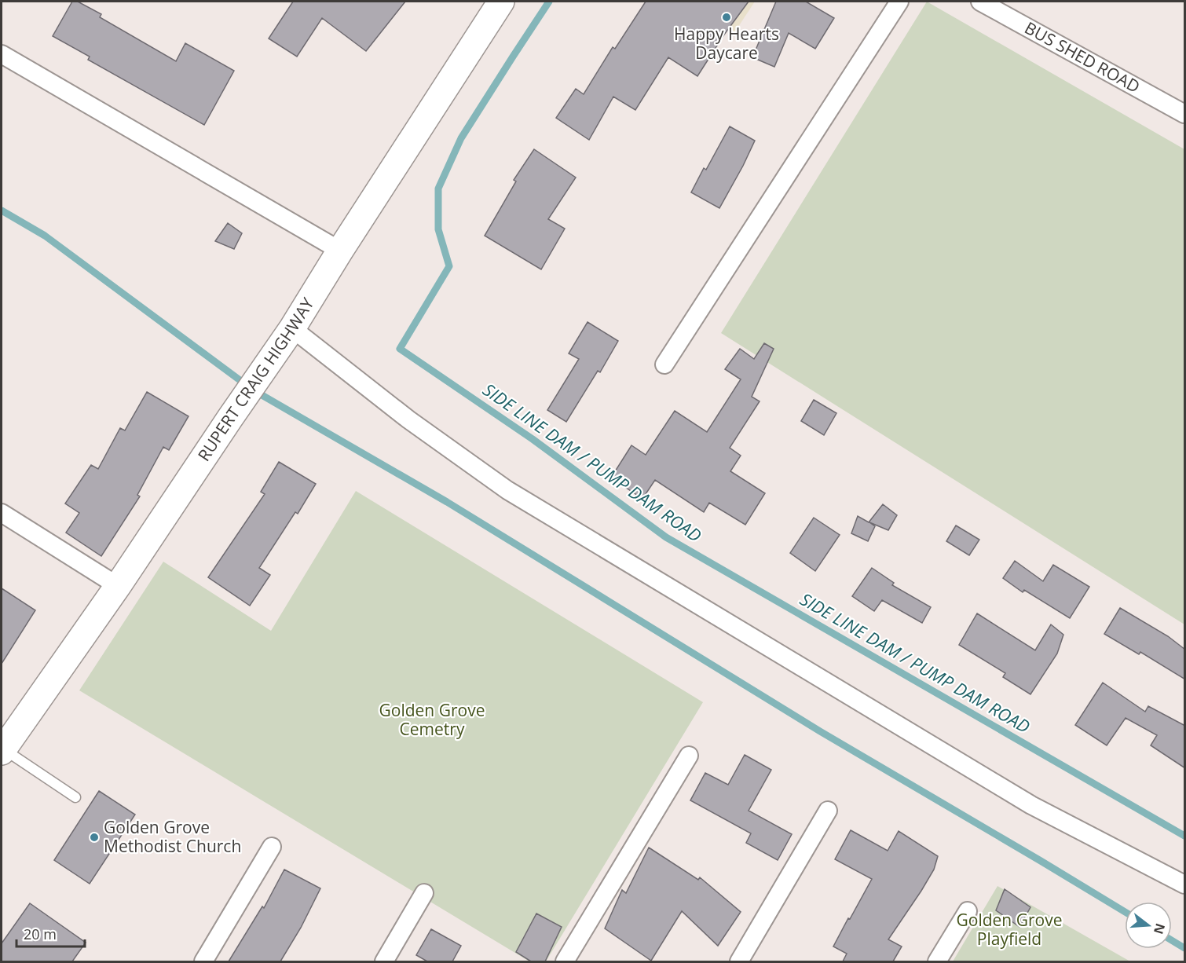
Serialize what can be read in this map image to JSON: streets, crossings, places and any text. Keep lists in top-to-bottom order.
{
  "streets": {
    "main road": ["RUPERT CRAIG HIGHWAY"],
    "street": ["BUS SHED ROAD"]
  },
  "water": ["SIDE LINE DAM / PUMP DAM ROAD"],
  "parks": ["Golden Grove Cemetry", "Golden Grove Playfield"],
  "places": ["Happy Hearts Daycare", "Golden Grove Methodist Church"],
  "scale_bar": "20 m",
  "north": "right"
}
